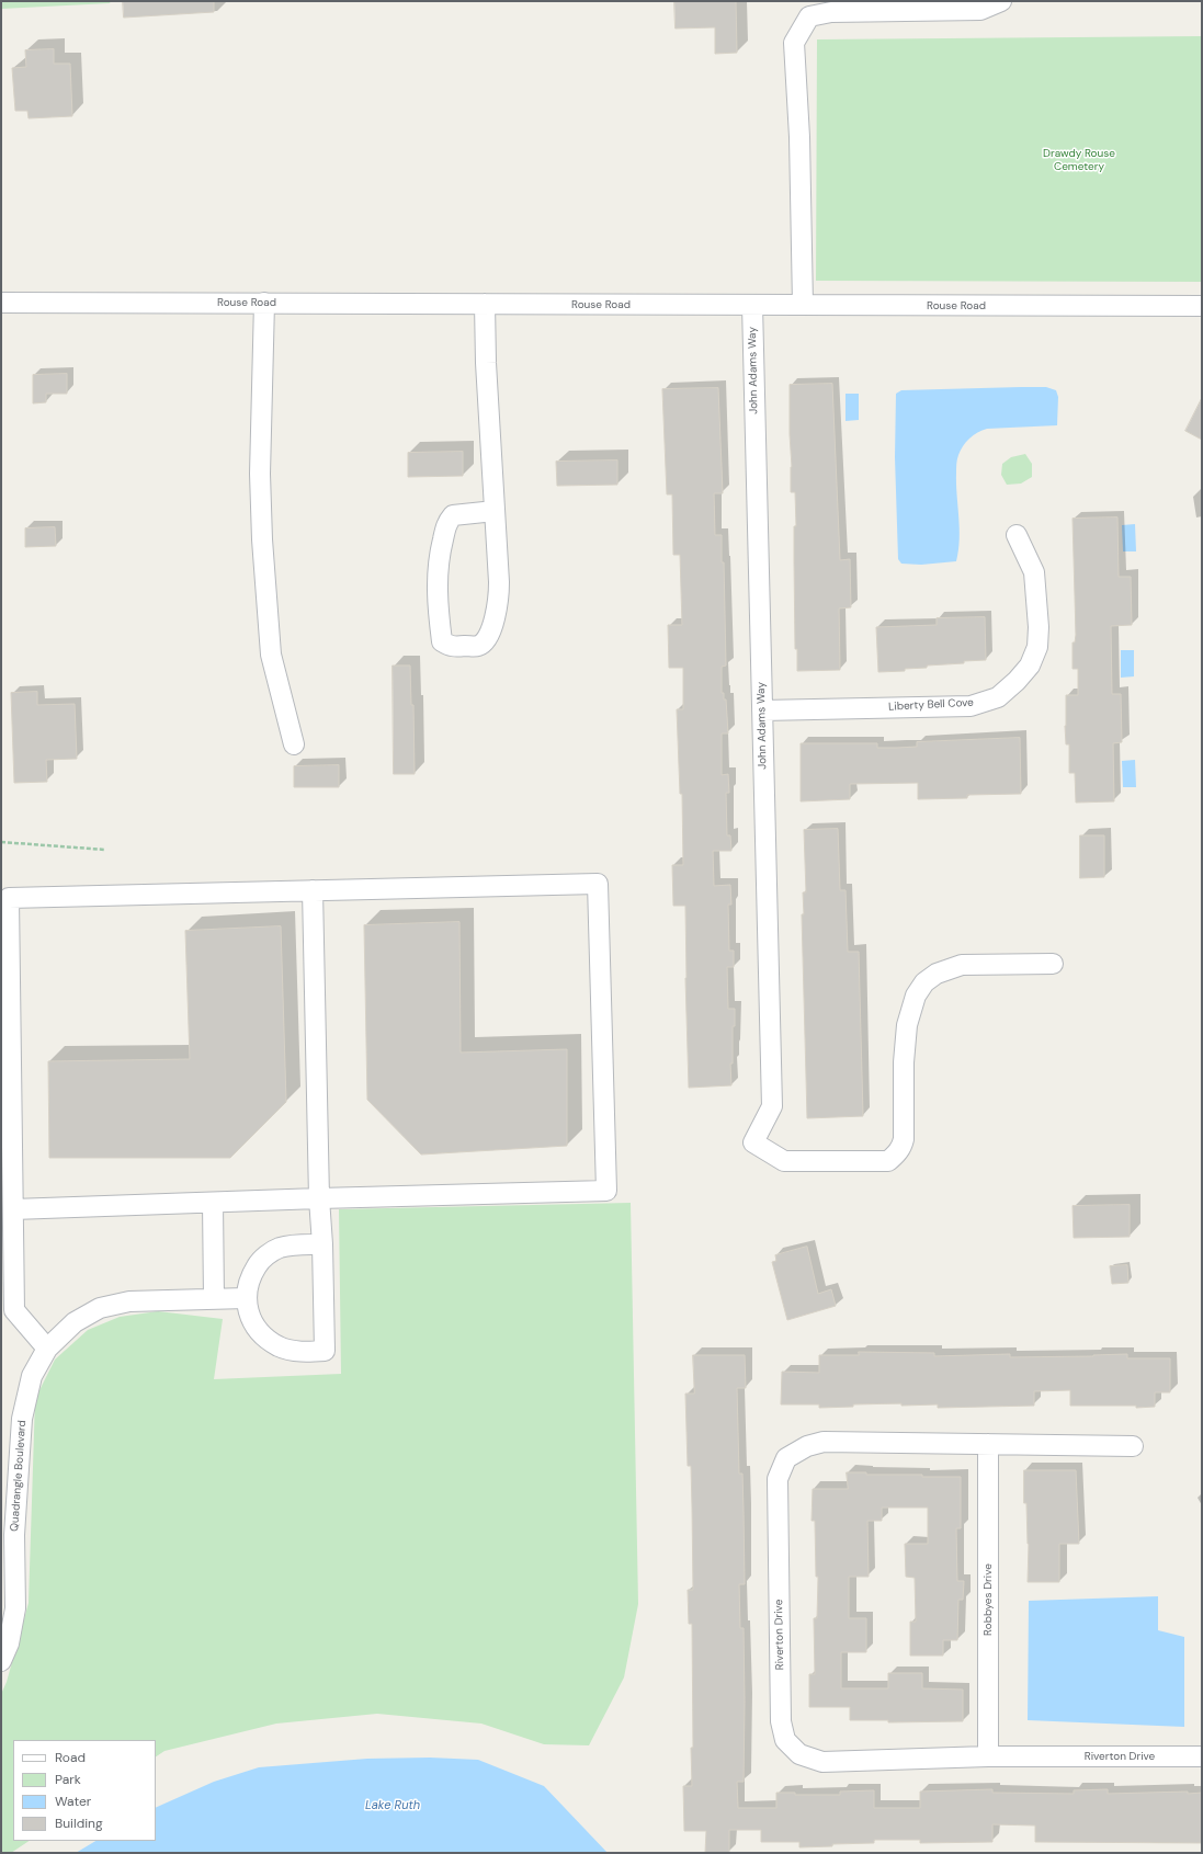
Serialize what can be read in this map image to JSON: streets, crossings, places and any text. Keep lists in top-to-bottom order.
{
  "streets": {
    "street": [
      "Rouse Road",
      "John Adams Way",
      "Liberty Bell Cove",
      "Quadrangle Boulevard",
      "Robbyes Drive",
      "Riverton Drive"
    ]
  },
  "crossings": [
    ["Rouse Road", "John Adams Way"],
    ["John Adams Way", "Liberty Bell Cove"],
    ["Robbyes Drive", "Riverton Drive"]
  ],
  "water": ["Lake Ruth"],
  "parks": ["Drawdy Rouse Cemetery"],
  "legend": [
    "Road",
    "Park",
    "Water",
    "Building"
  ]
}
